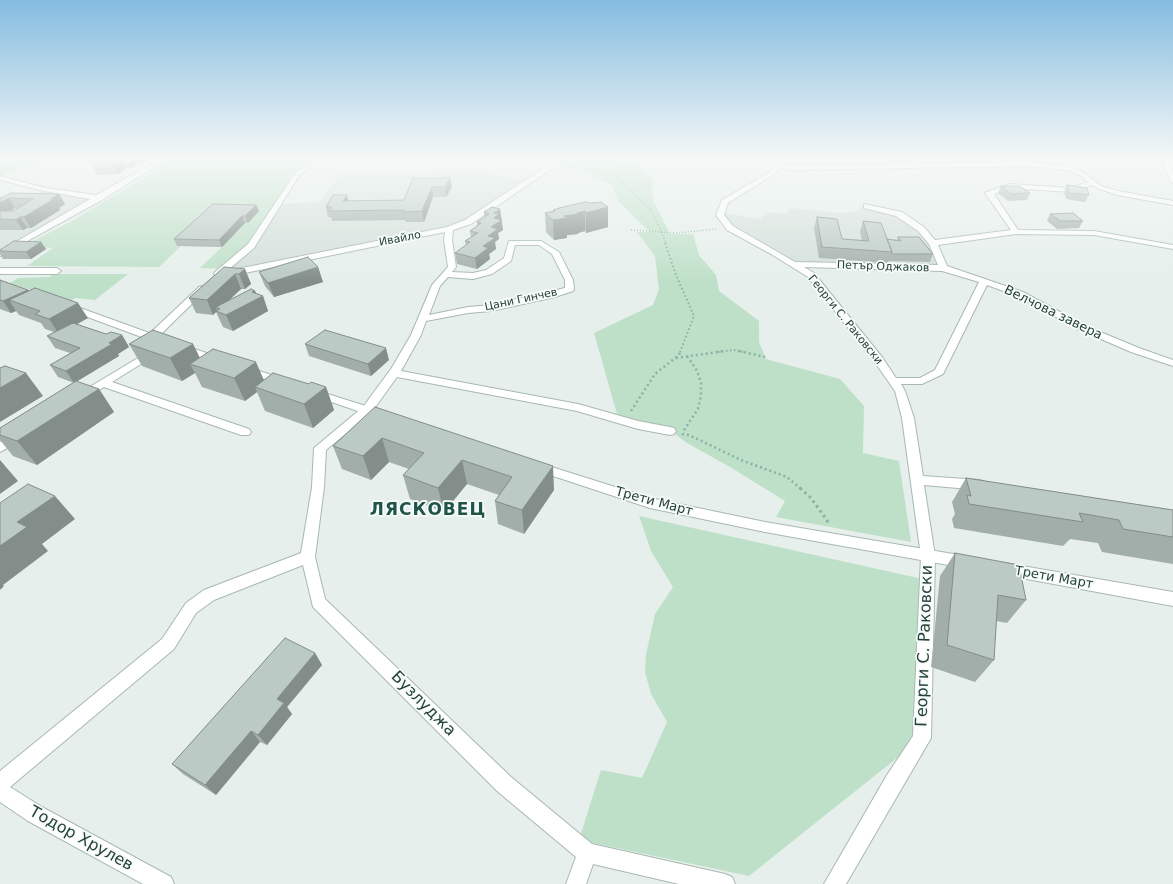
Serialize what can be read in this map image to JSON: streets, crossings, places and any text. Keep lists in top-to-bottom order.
{
  "streets": {
    "street": [
      "Ивайло",
      "Петър Оджаков",
      "Цани Гинчев",
      "Велчова завера",
      "Георги С. Раковски",
      "Трети Март",
      "Бузлуджа",
      "Тодор Хрулев"
    ]
  },
  "crossings": [
    ["Петър Оджаков", "Велчова завера"],
    ["Петър Оджаков", "Георги С. Раковски"],
    ["Георги С. Раковски", "Трети Март"]
  ],
  "districts": ["ЛЯСКОВЕЦ"]
}
